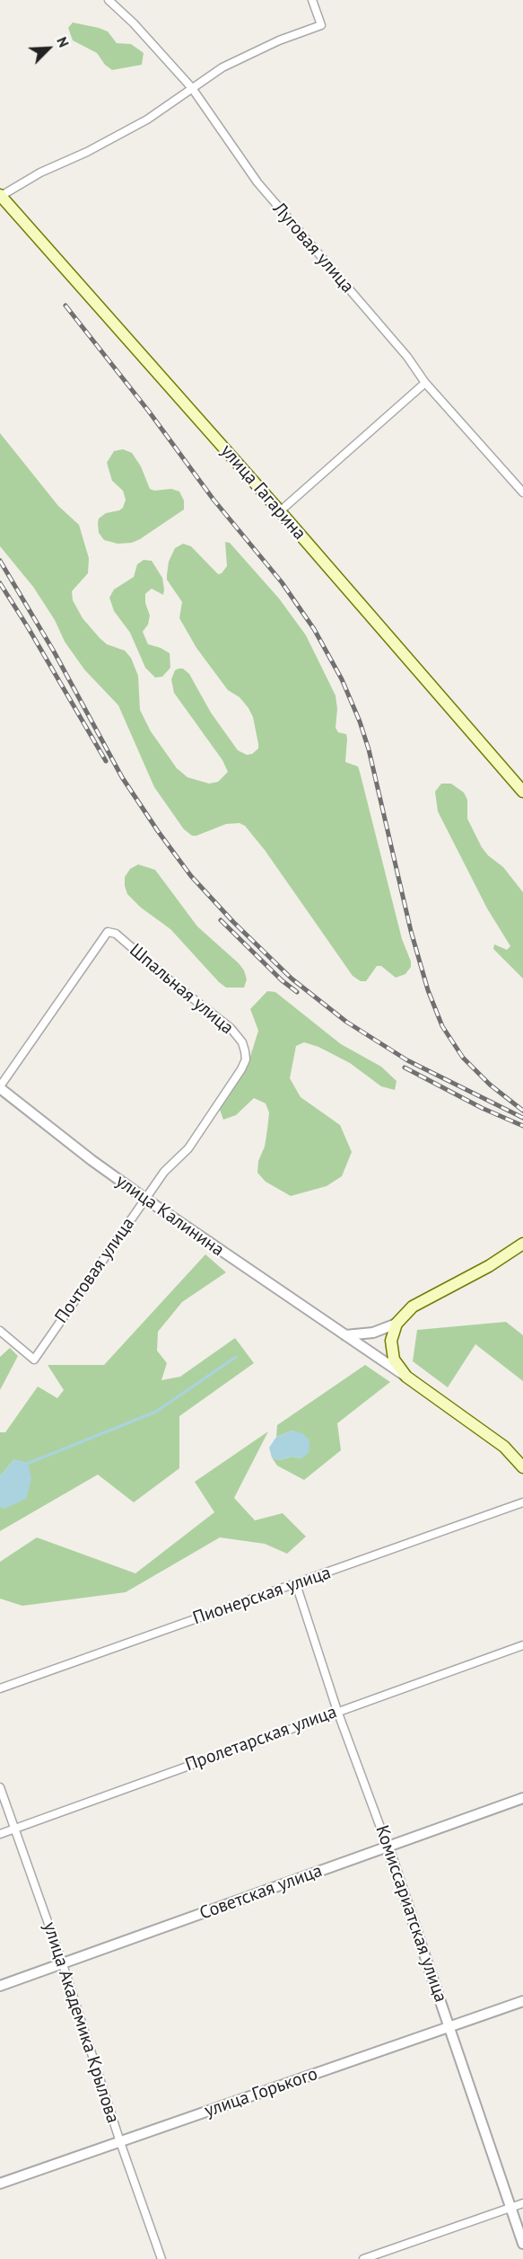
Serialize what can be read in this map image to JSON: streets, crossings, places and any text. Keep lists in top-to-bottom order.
{
  "streets": {
    "main road": ["улица Гагарина"],
    "street": [
      "Луговая улица",
      "Шпальная улица",
      "улица Калинина",
      "Почтовая улица",
      "Пионерская улица",
      "Пролетарская улица",
      "Советская улица",
      "Комиссариатская улица",
      "улица Академика Крылова",
      "улица Горького"
    ]
  },
  "crossings": [
    ["Шпальная улица", "улица Калинина"],
    ["Шпальная улица", "Почтовая улица"],
    ["улица Калинина", "Почтовая улица"],
    ["Пионерская улица", "Комиссариатская улица"],
    ["Пролетарская улица", "Комиссариатская улица"],
    ["Пролетарская улица", "улица Академика Крылова"],
    ["Советская улица", "Комиссариатская улица"],
    ["Советская улица", "улица Академика Крылова"],
    ["Комиссариатская улица", "улица Горького"],
    ["улица Академика Крылова", "улица Горького"]
  ],
  "north": "top right"
}
